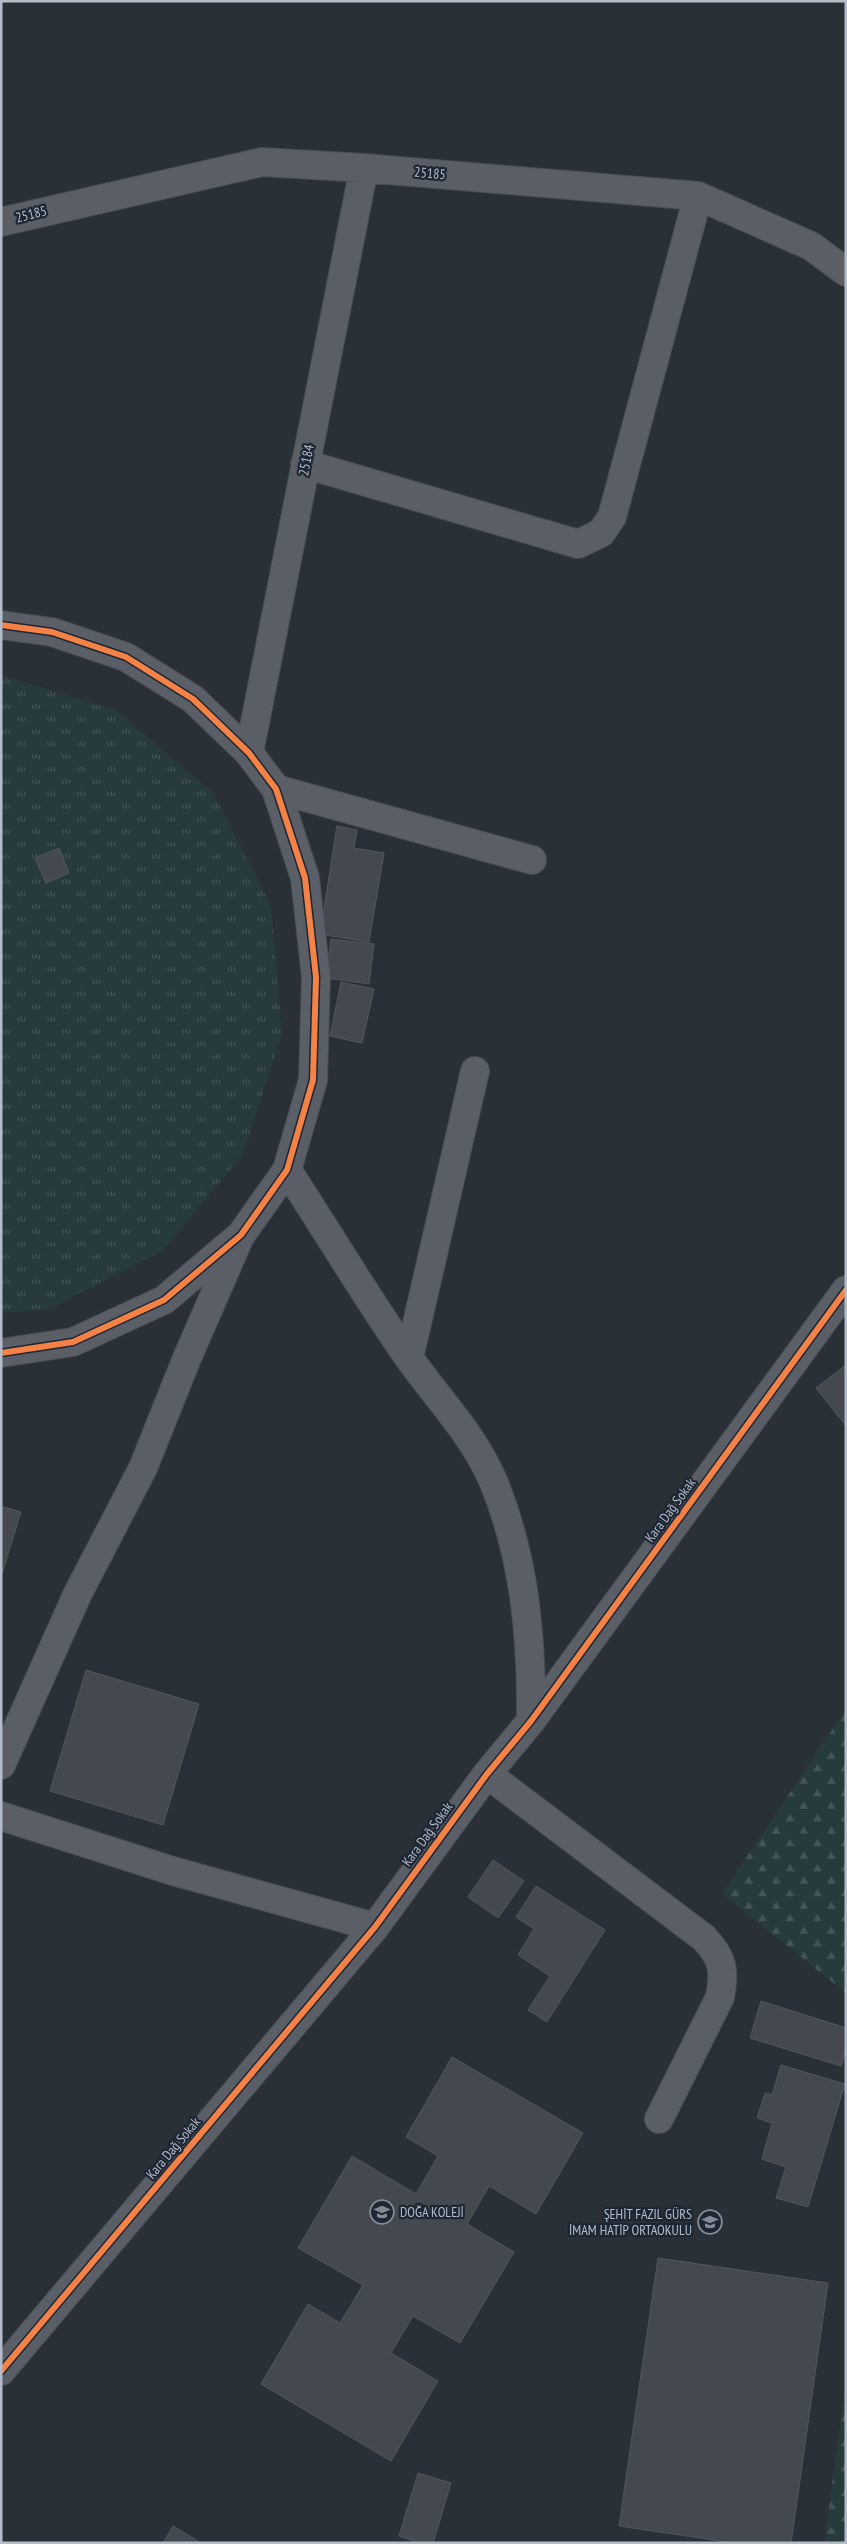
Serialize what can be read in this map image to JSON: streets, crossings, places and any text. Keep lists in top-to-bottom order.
{
  "streets": {
    "street": ["25185", "25184", "Kara Dağ Sokak"]
  },
  "crossings": [
    ["25185", "25184"]
  ],
  "places": {
    "school or university": ["DOĞA KOLEJİ", "ŞEHİT FAZIL GÜRS İMAM HATİP ORTAOKULU"]
  }
}
